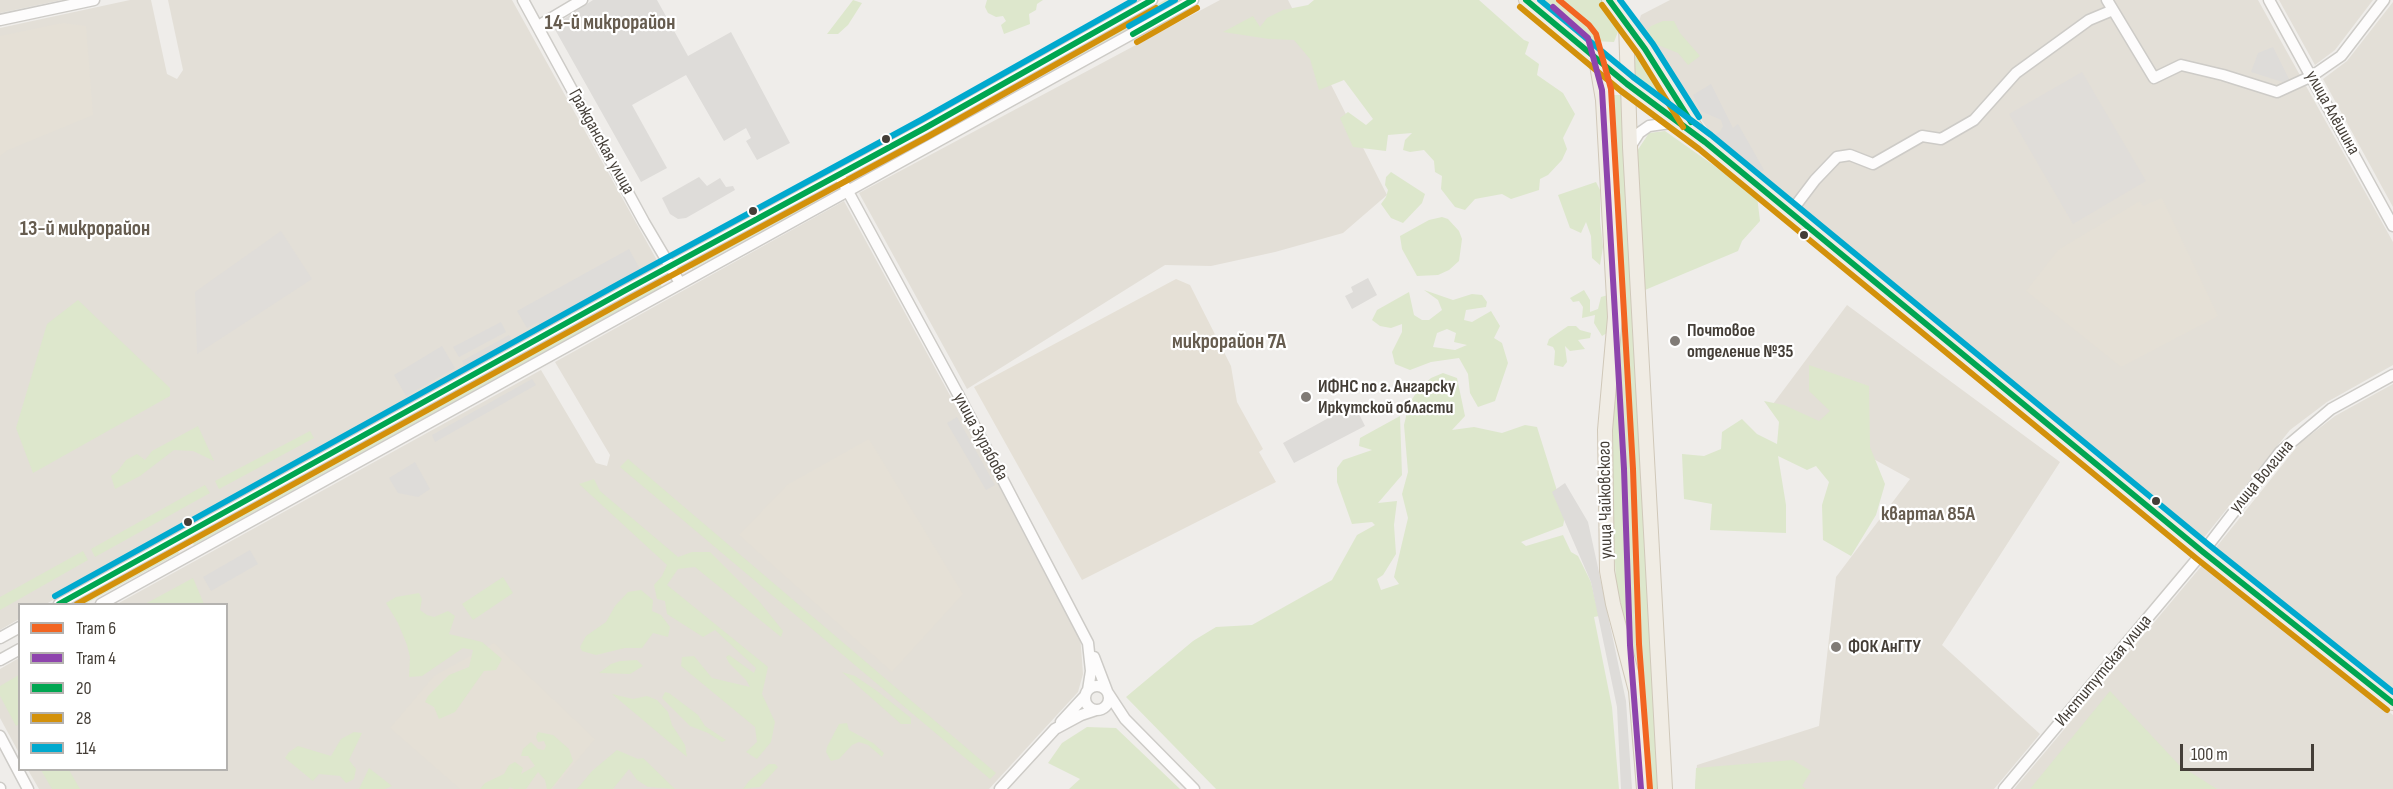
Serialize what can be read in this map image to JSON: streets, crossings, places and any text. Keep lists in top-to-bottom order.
{
  "streets": {
    "main road": ["улица Чайковского"],
    "street": [
      "улица Алёшина",
      "Гражданская улица",
      "улица Зурабова",
      "улица Волгина",
      "Институтская улица"
    ]
  },
  "crossings": [
    ["улица Волгина", "Институтская улица"]
  ],
  "districts": [
    "14-й микрорайон",
    "13-й микрорайон",
    "микрорайон 7А",
    "квартал 85А"
  ],
  "places": ["Почтовое отделение №35", "ИФНС по г. Ангарску Иркутской области", "ФОК АнГТУ"],
  "lines": [
    "tram line 6",
    "transit line 20",
    "transit line 114",
    "transit line 28",
    "tram line 4"
  ],
  "legend": [
    "Tram 6",
    "Tram 4",
    "20",
    "28",
    "114"
  ],
  "scale_bar": "100 m"
}
